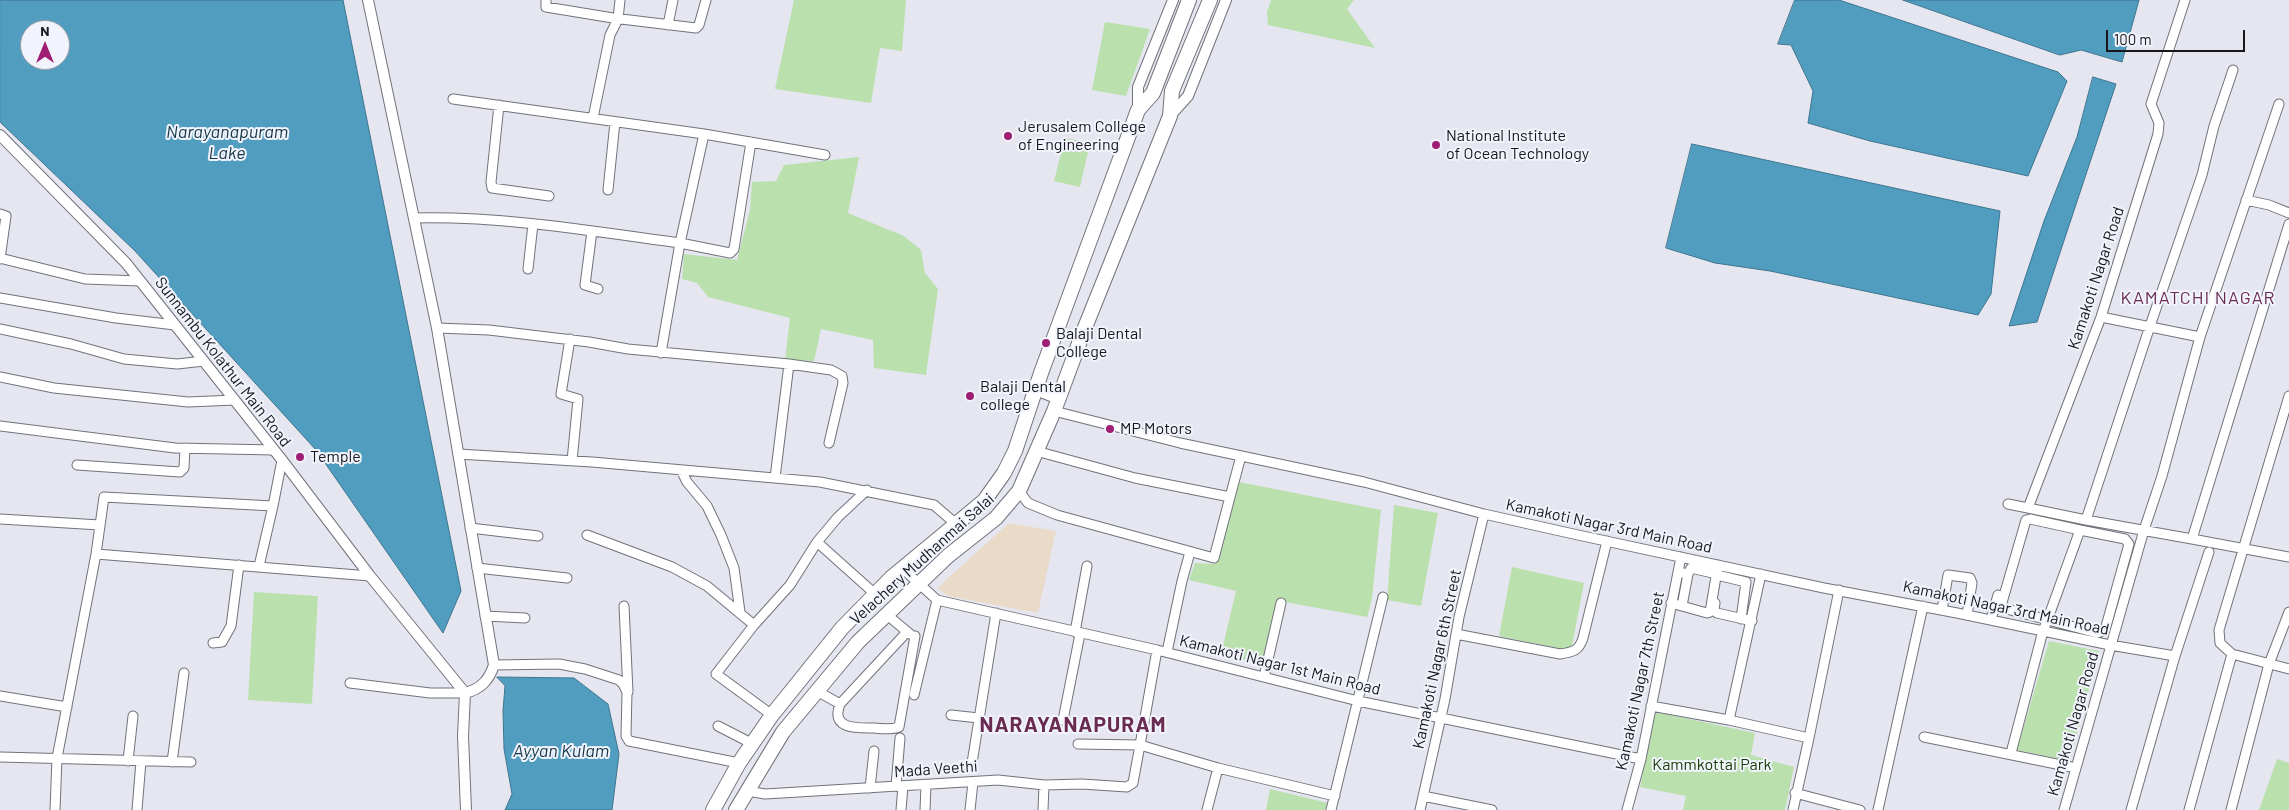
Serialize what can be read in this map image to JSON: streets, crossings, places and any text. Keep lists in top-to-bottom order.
{
  "streets": {
    "main road": ["Velachery Mudhanmai Salai"],
    "street": [
      "Kamakoti Nagar Road",
      "Sunnambu Kolathur Main Road",
      "Kamakoti Nagar 3rd Main Road",
      "Kamakoti Nagar 6th Street",
      "Kamakoti Nagar 1st Main Road",
      "Kamakoti Nagar 7th Street",
      "Mada Veethi"
    ]
  },
  "crossings": [
    ["Kamakoti Nagar Road", "Kamakoti Nagar 3rd Main Road"],
    ["Kamakoti Nagar 3rd Main Road", "Velachery Mudhanmai Salai"],
    ["Kamakoti Nagar 3rd Main Road", "Kamakoti Nagar 6th Street"],
    ["Kamakoti Nagar 3rd Main Road", "Kamakoti Nagar 7th Street"],
    ["Velachery Mudhanmai Salai", "Kamakoti Nagar 1st Main Road"],
    ["Velachery Mudhanmai Salai", "Mada Veethi"],
    ["Kamakoti Nagar 6th Street", "Kamakoti Nagar 1st Main Road"],
    ["Kamakoti Nagar 1st Main Road", "Kamakoti Nagar 7th Street"]
  ],
  "districts": ["KAMATCHI NAGAR", "NARAYANAPURAM"],
  "water": ["Narayanapuram Lake", "Ayyan Kulam"],
  "parks": ["Kammkottai Park"],
  "places": [
    "Jerusalem College of Engineering",
    "National Institute of Ocean Technology",
    "Balaji Dental College",
    "Balaji Dental college",
    "MP Motors",
    "Temple"
  ],
  "scale_bar": "100 m",
  "north": "top"
}
